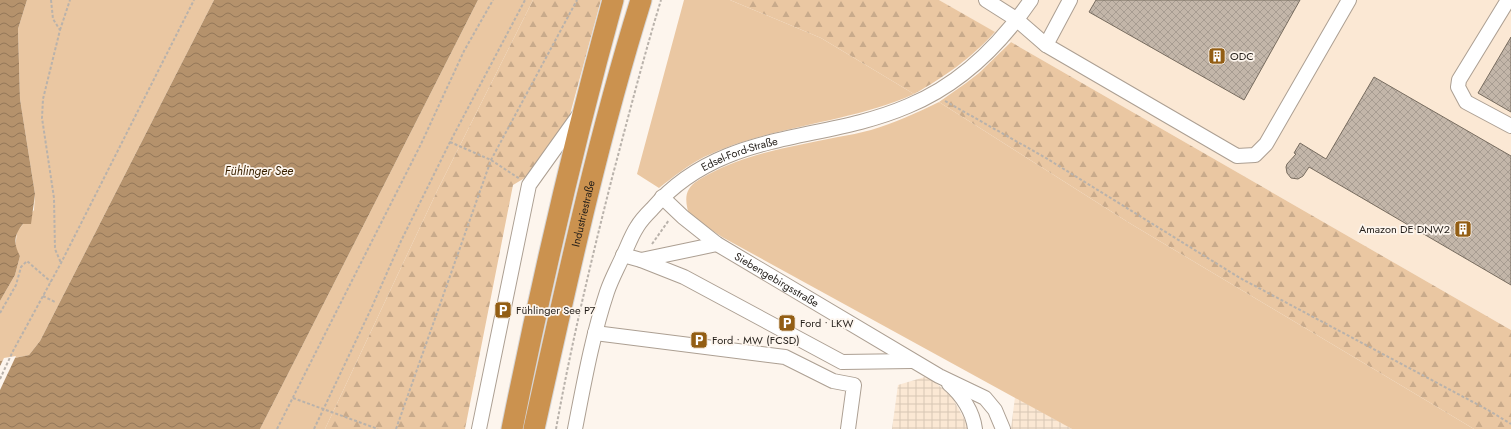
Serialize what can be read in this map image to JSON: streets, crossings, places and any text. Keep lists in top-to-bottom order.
{
  "streets": {
    "highway": ["Industriestraße"],
    "street": ["Edsel-Ford-Straße", "Siebengebirgsstraße"]
  },
  "crossings": [
    ["Edsel-Ford-Straße", "Siebengebirgsstraße"]
  ],
  "water": ["Fühlinger See"],
  "places": {
    "building": ["ODC", "Amazon DE DNW2"],
    "parking": ["Fühlinger See P7", "Ford • LKW", "Ford • MW (FCSD)"]
  }
}
